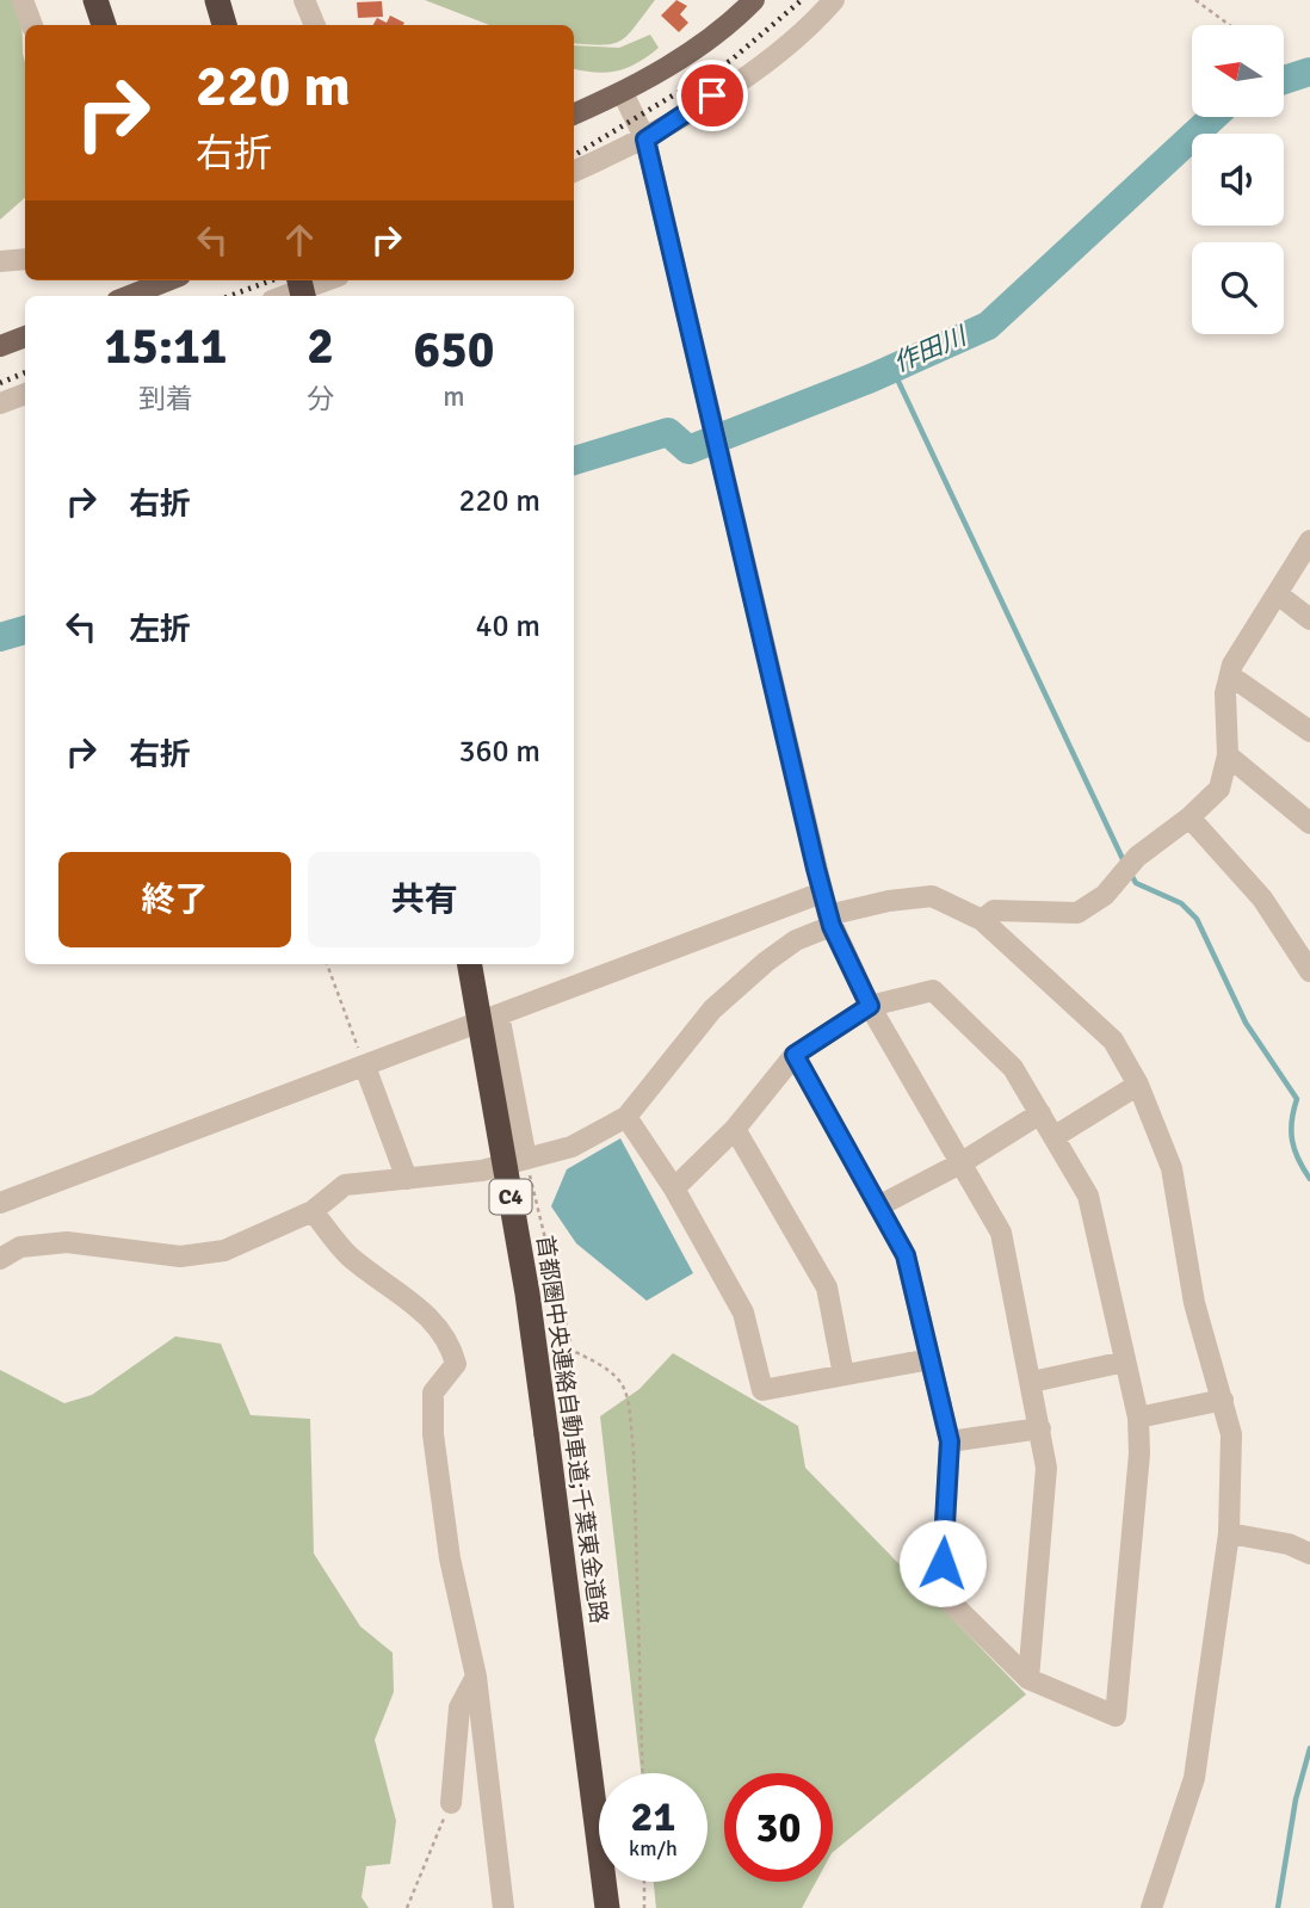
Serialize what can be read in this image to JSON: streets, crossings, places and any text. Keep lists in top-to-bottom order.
{
  "streets": {
    "highway": ["C4", "首都圏中央連絡自動車道;千葉東金道路"]
  },
  "water": ["作田川"],
  "north": "left",
  "page": {
    "turn": ["220 m", "右折"],
    "eta": [
      "15:11",
      "到着",
      "2",
      "分",
      "650",
      "m"
    ],
    "list": [
      {
        "name": "右折",
        "value": "220 m"
      },
      {
        "name": "左折",
        "value": "40 m"
      },
      {
        "name": "右折",
        "value": "360 m"
      }
    ],
    "buttons": ["終了", "共有"],
    "speed": "21 km/h",
    "limit": "30"
  }
}
